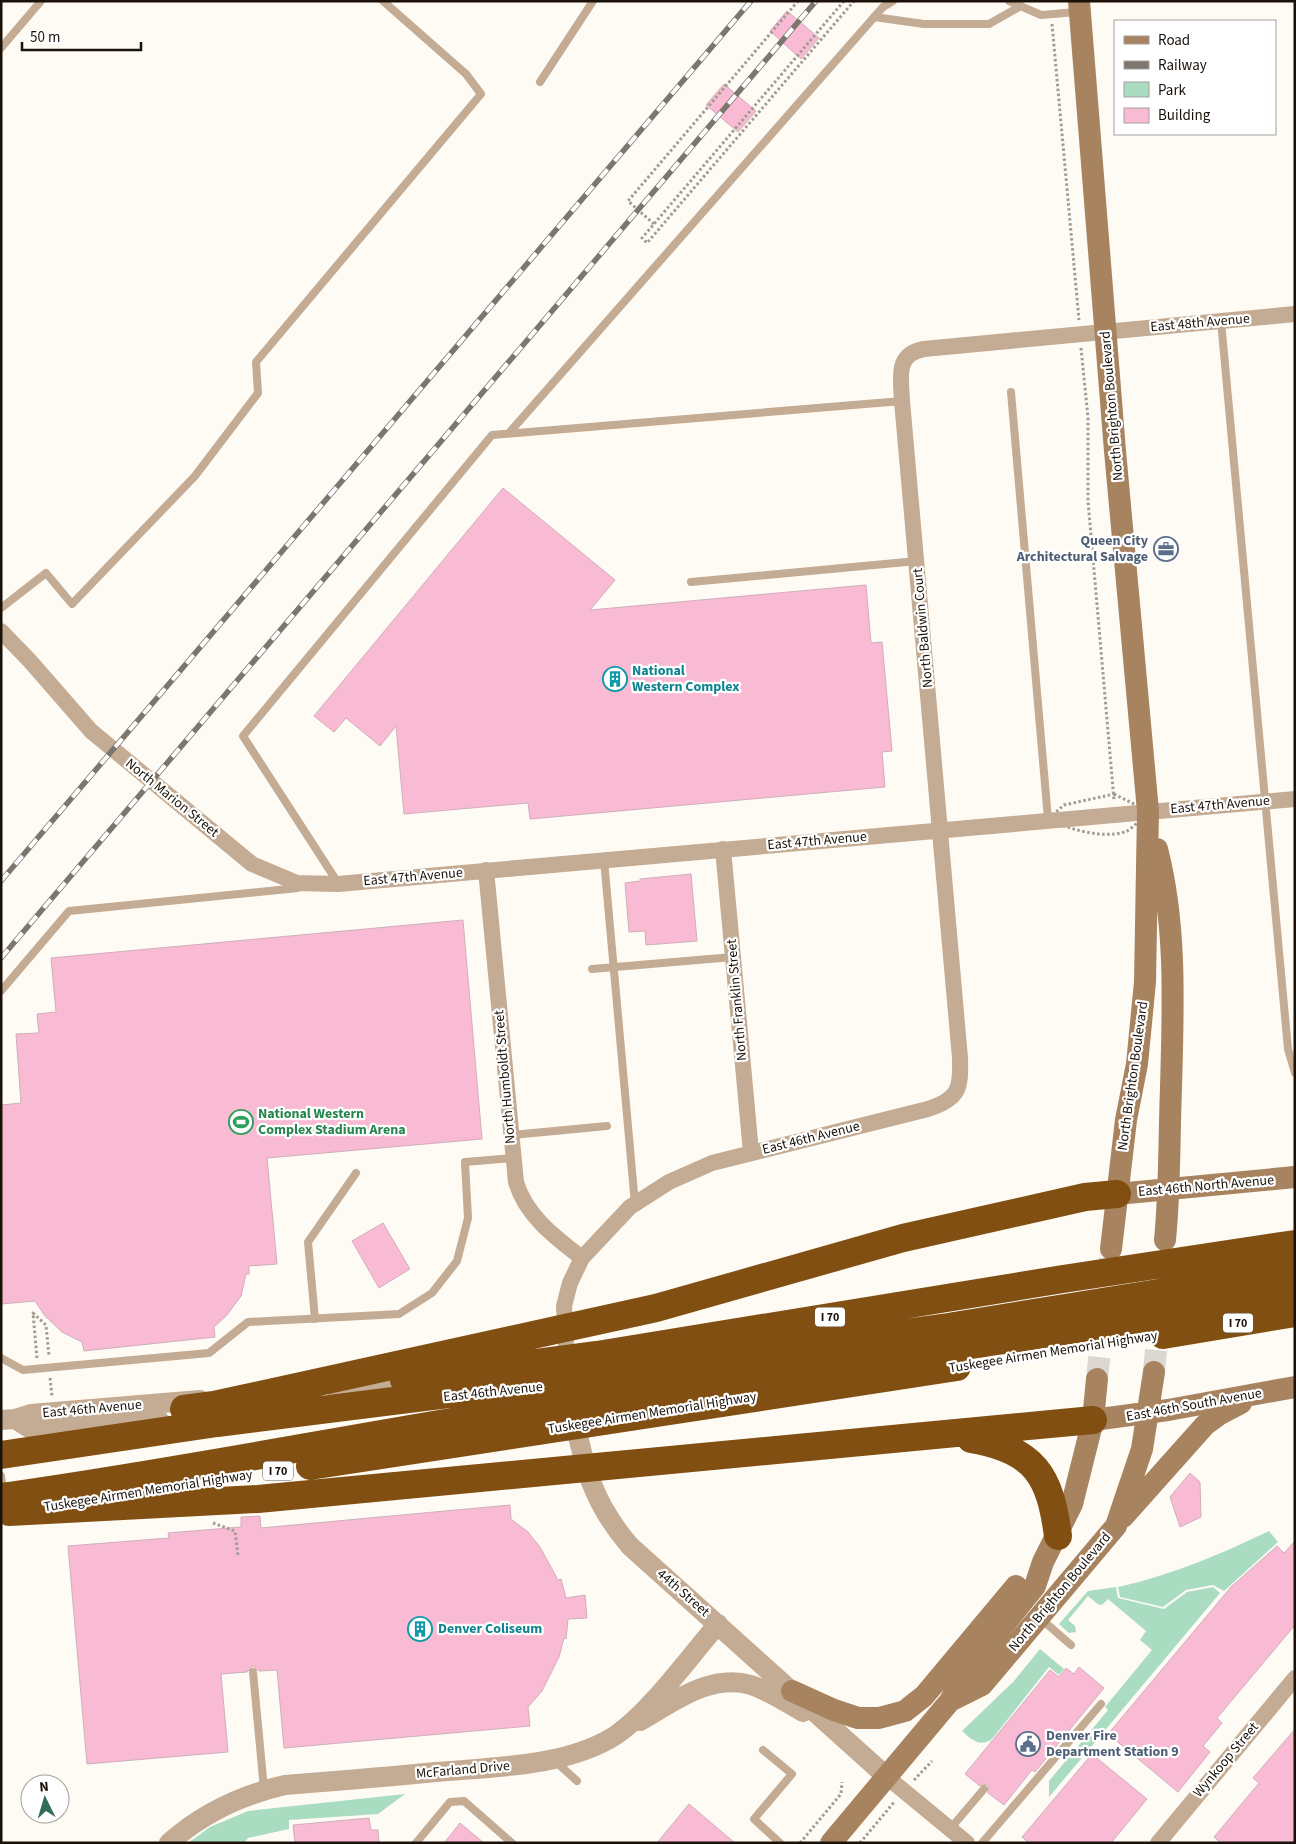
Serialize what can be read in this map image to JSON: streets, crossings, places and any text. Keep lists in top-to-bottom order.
{
  "streets": {
    "highway": ["I 70", "Tuskegee Airmen Memorial Highway"],
    "main road": ["North Brighton Boulevard", "East 46th North Avenue", "East 46th South Avenue"],
    "street": [
      "East 48th Avenue",
      "North Baldwin Court",
      "North Marion Street",
      "East 47th Avenue",
      "North Franklin Street",
      "North Humboldt Street",
      "East 46th Avenue",
      "44th Street",
      "Wynkoop Street",
      "McFarland Drive"
    ]
  },
  "crossings": [
    ["East 48th Avenue", "North Brighton Boulevard"],
    ["East 48th Avenue", "North Baldwin Court"],
    ["North Brighton Boulevard", "North Baldwin Court"],
    ["North Brighton Boulevard", "East 47th Avenue"],
    ["North Brighton Boulevard", "East 46th North Avenue"],
    ["North Brighton Boulevard", "East 46th South Avenue"],
    ["North Brighton Boulevard", "44th Street"],
    ["North Baldwin Court", "East 47th Avenue"],
    ["North Baldwin Court", "East 46th Avenue"],
    ["North Marion Street", "East 47th Avenue"],
    ["East 47th Avenue", "North Franklin Street"],
    ["East 47th Avenue", "North Humboldt Street"],
    ["North Franklin Street", "East 46th Avenue"],
    ["North Humboldt Street", "East 46th Avenue"],
    ["North Humboldt Street", "44th Street"],
    ["East 46th Avenue", "I 70"],
    ["East 46th Avenue", "44th Street"],
    ["I 70", "Tuskegee Airmen Memorial Highway"],
    ["44th Street", "McFarland Drive"]
  ],
  "places": {
    "office": ["Queen City Architectural Salvage"],
    "building": ["National Western Complex", "Denver Coliseum"],
    "sports": ["National Western Complex Stadium Arena"],
    "public building": ["Denver Fire Department Station 9"]
  },
  "legend": [
    "Road",
    "Railway",
    "Park",
    "Building"
  ],
  "scale_bar": "50 m",
  "north": "top"
}
